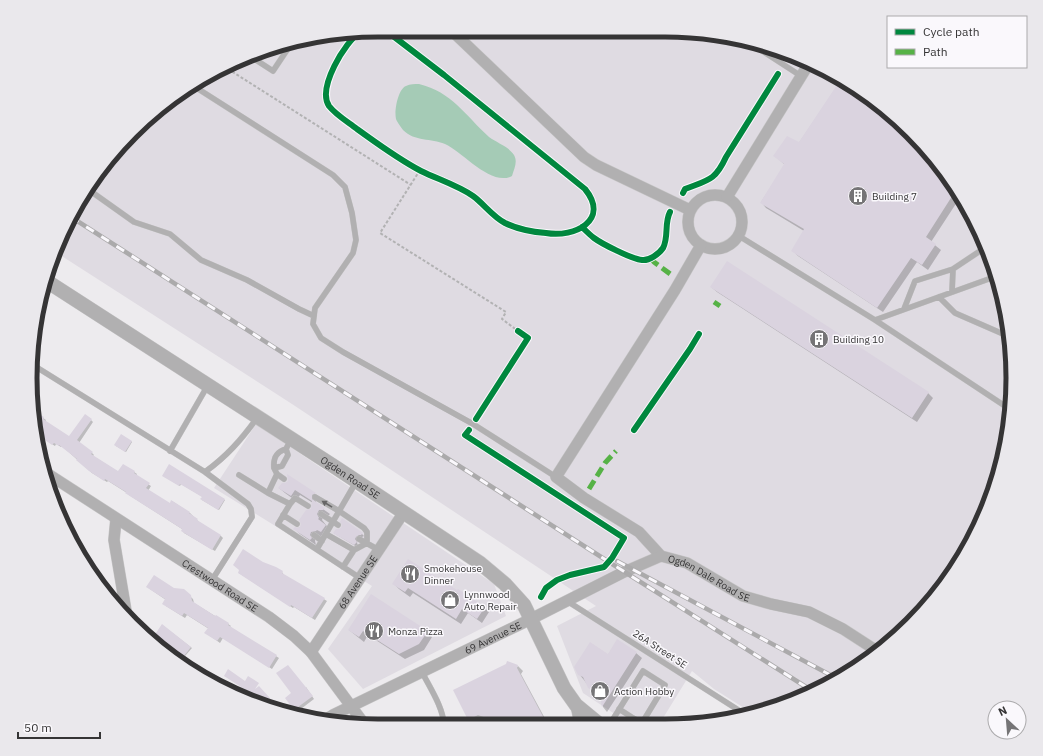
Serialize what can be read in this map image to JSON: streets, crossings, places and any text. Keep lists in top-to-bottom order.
{
  "streets": {
    "street": [
      "Ogden Road SE",
      "Ogden Dale Road SE",
      "68 Avenue SE",
      "Crestwood Road SE",
      "69 Avenue SE"
    ],
    "lane": ["26A Street SE"]
  },
  "crossings": [
    ["Ogden Road SE", "68 Avenue SE"],
    ["Ogden Road SE", "69 Avenue SE"],
    ["Ogden Dale Road SE", "69 Avenue SE"],
    ["68 Avenue SE", "Crestwood Road SE"],
    ["Crestwood Road SE", "69 Avenue SE"],
    ["69 Avenue SE", "26A Street SE"]
  ],
  "places": {
    "building": ["Building 7", "Building 10"],
    "restaurant": ["Smokehouse Dinner", "Monza Pizza"],
    "shop": ["Lynnwood Auto Repair", "Action Hobby"]
  },
  "legend": ["Cycle path", "Path"],
  "scale_bar": "50 m",
  "north": "top left"
}
